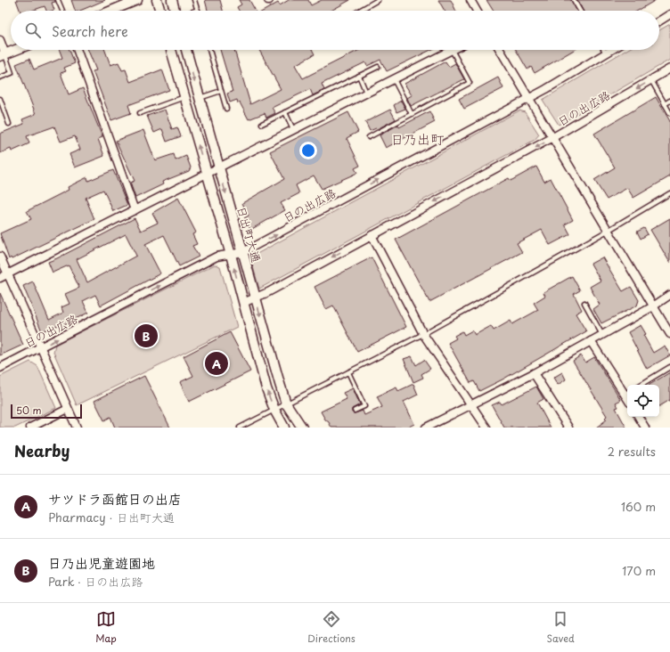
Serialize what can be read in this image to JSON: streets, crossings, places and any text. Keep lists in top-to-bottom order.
{
  "streets": {
    "street": ["日の出広路", "日出町大通"]
  },
  "crossings": [
    ["日の出広路", "日出町大通"]
  ],
  "districts": ["日乃出町"],
  "scale_bar": "50 m",
  "page": {
    "search": "Search here",
    "pins": ["B", "A"],
    "scale": "50 m",
    "heading": ["Nearby", "2 results"],
    "list": [
      {
        "mark": "A",
        "name": "サツドラ函館日の出店",
        "note": "Pharmacy · 日出町大通",
        "value": "160 m"
      },
      {
        "mark": "B",
        "name": "日乃出児童遊園地",
        "note": "Park · 日の出広路",
        "value": "170 m"
      }
    ],
    "nav": ["Map", "Directions", "Saved"]
  }
}
